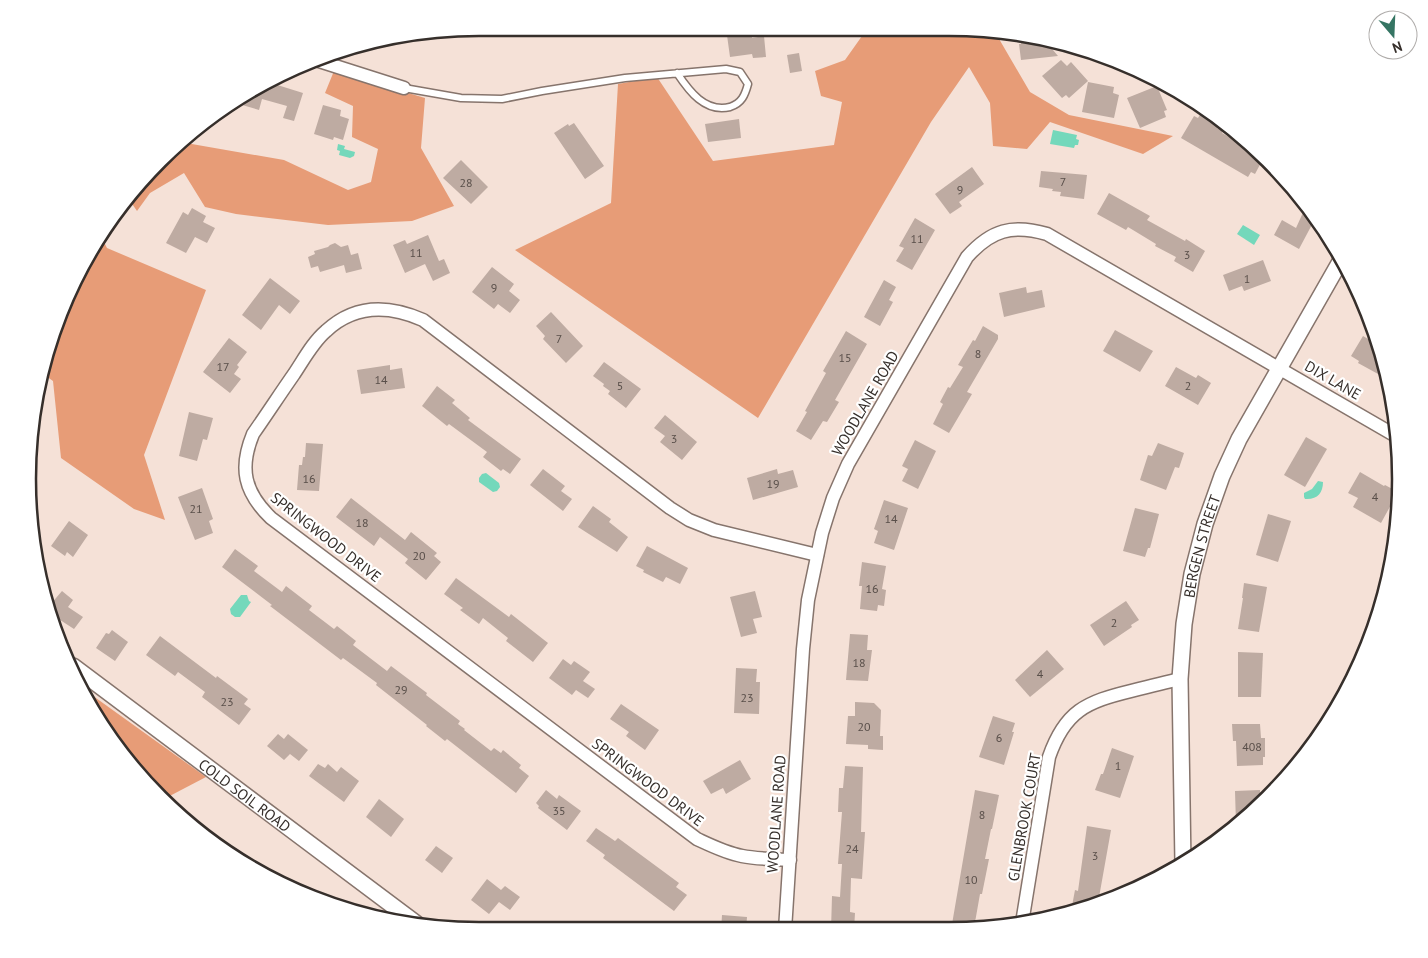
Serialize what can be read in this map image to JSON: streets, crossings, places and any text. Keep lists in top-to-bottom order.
{
  "streets": {
    "street": [
      "DIX LANE",
      "WOODLANE ROAD",
      "SPRINGWOOD DRIVE",
      "BERGEN STREET",
      "COLD SOIL ROAD",
      "GLENBROOK COURT"
    ]
  },
  "crossings": [
    ["DIX LANE", "WOODLANE ROAD"],
    ["DIX LANE", "BERGEN STREET"],
    ["WOODLANE ROAD", "SPRINGWOOD DRIVE"],
    ["WOODLANE ROAD", "BERGEN STREET"],
    ["BERGEN STREET", "GLENBROOK COURT"]
  ],
  "house_numbers": [
    "7",
    "28",
    "9",
    "11",
    "11",
    "3",
    "1",
    "9",
    "7",
    "8",
    "15",
    "17",
    "14",
    "5",
    "2",
    "3",
    "16",
    "19",
    "4",
    "21",
    "14",
    "18",
    "20",
    "16",
    "2",
    "18",
    "4",
    "29",
    "23",
    "23",
    "20",
    "6",
    "408",
    "1",
    "35",
    "8",
    "24",
    "3",
    "10"
  ],
  "north": "bottom"
}
